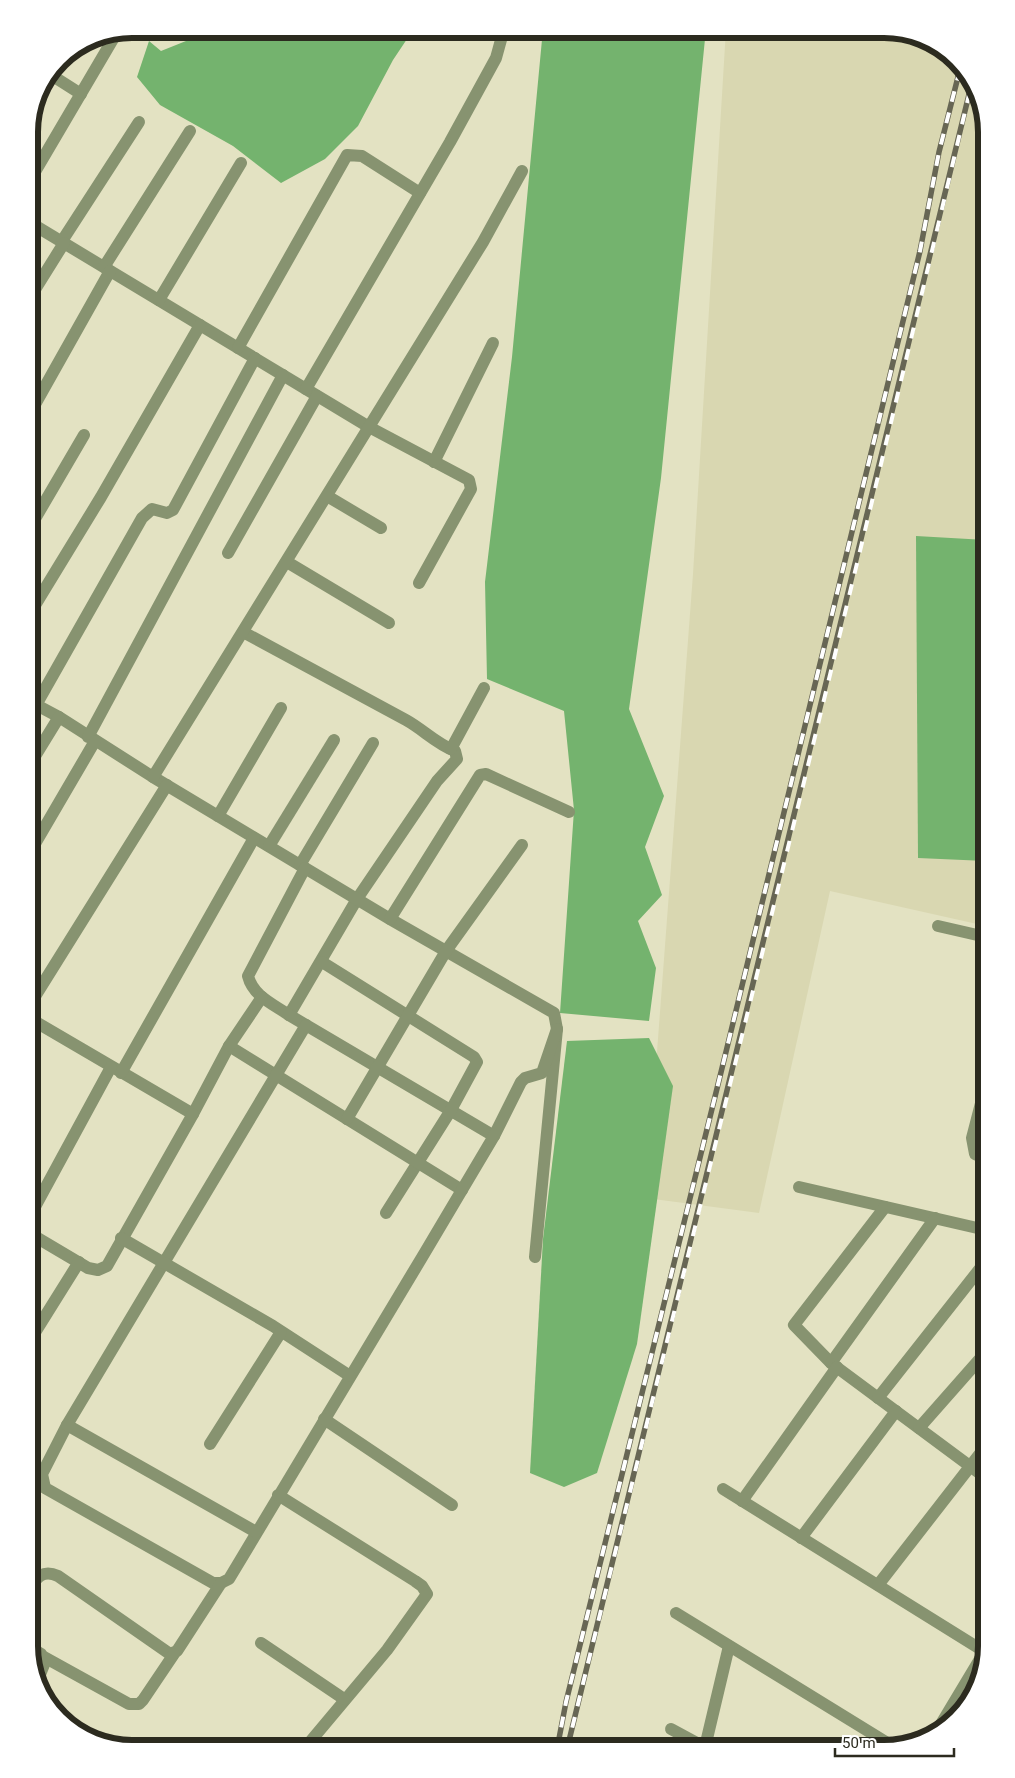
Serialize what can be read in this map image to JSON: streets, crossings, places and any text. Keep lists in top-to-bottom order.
{
  "scale_bar": "50 m"
}
